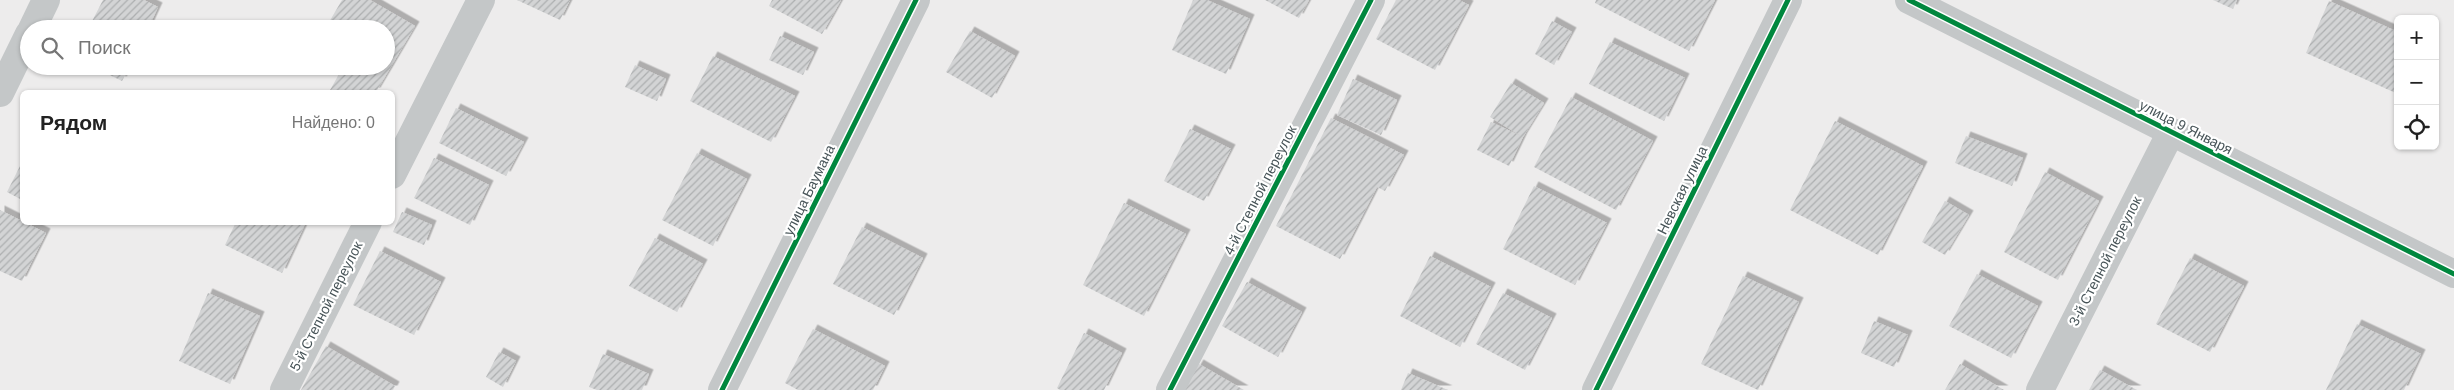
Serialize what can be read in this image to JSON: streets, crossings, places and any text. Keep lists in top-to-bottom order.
{
  "streets": {
    "street": [
      "улица 9 Января",
      "улица Баумана",
      "4-й Степной переулок",
      "Невская улица",
      "3-й Степной переулок",
      "5-й Степной переулок"
    ]
  },
  "crossings": [
    ["улица 9 Января", "3-й Степной переулок"]
  ],
  "page": {
    "map_buttons": ["+", "−"],
    "search": "Поиск",
    "heading": ["Рядом", "Найдено: 0"]
  }
}
